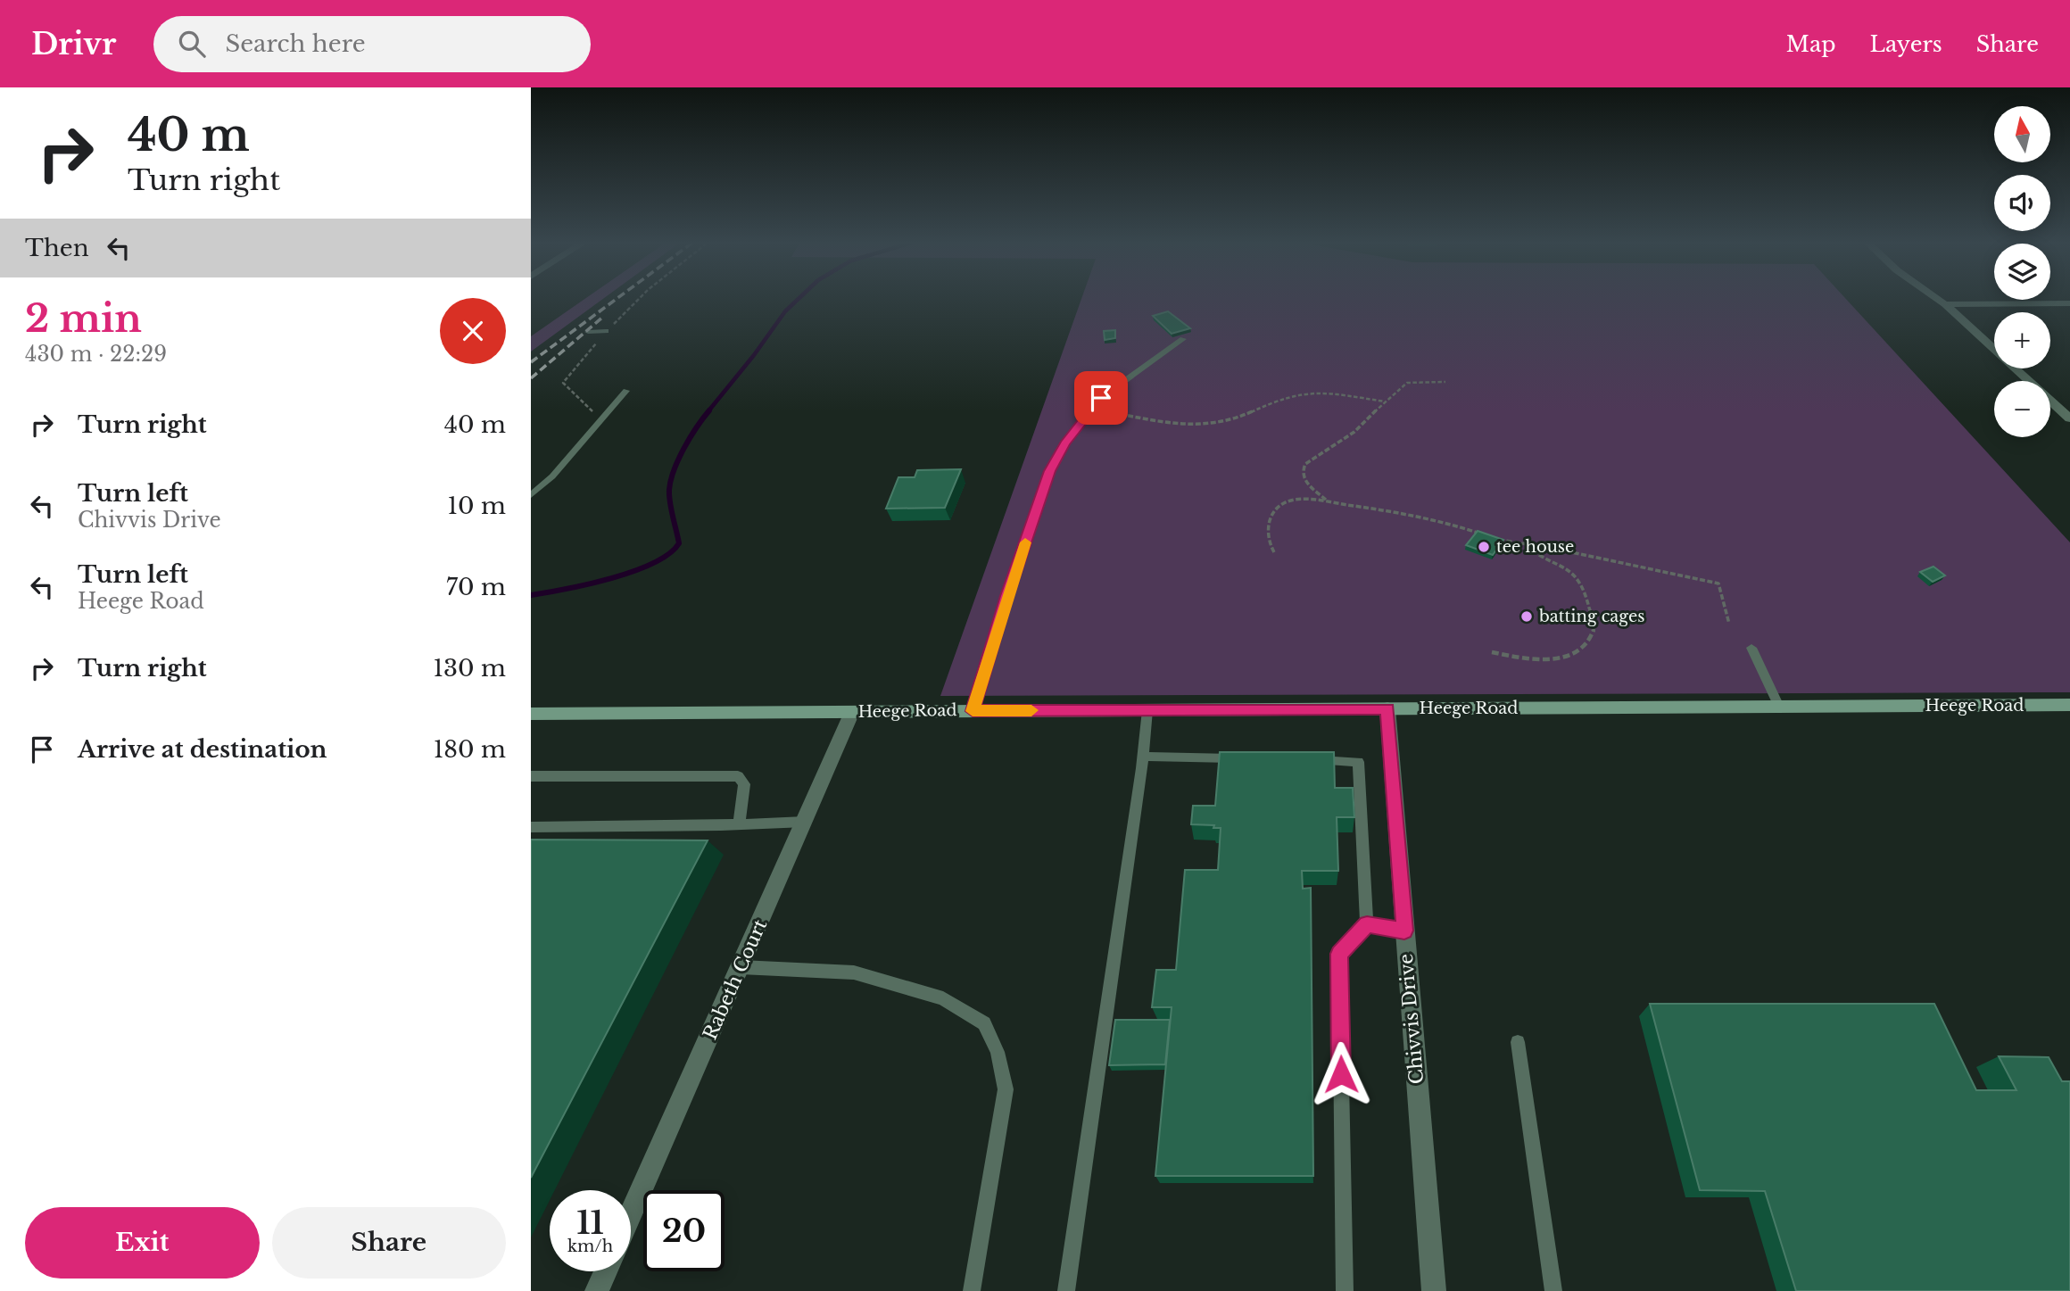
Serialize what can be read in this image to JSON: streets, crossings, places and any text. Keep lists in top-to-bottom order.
{
  "streets": {
    "street": ["Heege Road", "Rabeth Court", "Chivvis Drive"]
  },
  "crossings": [
    ["Heege Road", "Rabeth Court"],
    ["Heege Road", "Chivvis Drive"]
  ],
  "places": ["tee house", "batting cages"],
  "north": "top",
  "page": {
    "header": "Drivr",
    "search": "Search here",
    "nav": ["Map", "Layers", "Share"],
    "turn": ["40 m", "Turn right"],
    "map_buttons": ["+", "−"],
    "then": "Then",
    "heading": ["2 min", "430 m · 22:29"],
    "list": [
      {
        "name": "Turn right",
        "value": "40 m"
      },
      {
        "name": "Turn left",
        "note": "Chivvis Drive",
        "value": "10 m"
      },
      {
        "name": "Turn left",
        "note": "Heege Road",
        "value": "70 m"
      },
      {
        "name": "Turn right",
        "value": "130 m"
      },
      {
        "name": "Arrive at destination",
        "value": "180 m"
      }
    ],
    "speed": "11 km/h",
    "limit": "20",
    "buttons": ["Exit", "Share"]
  }
}
